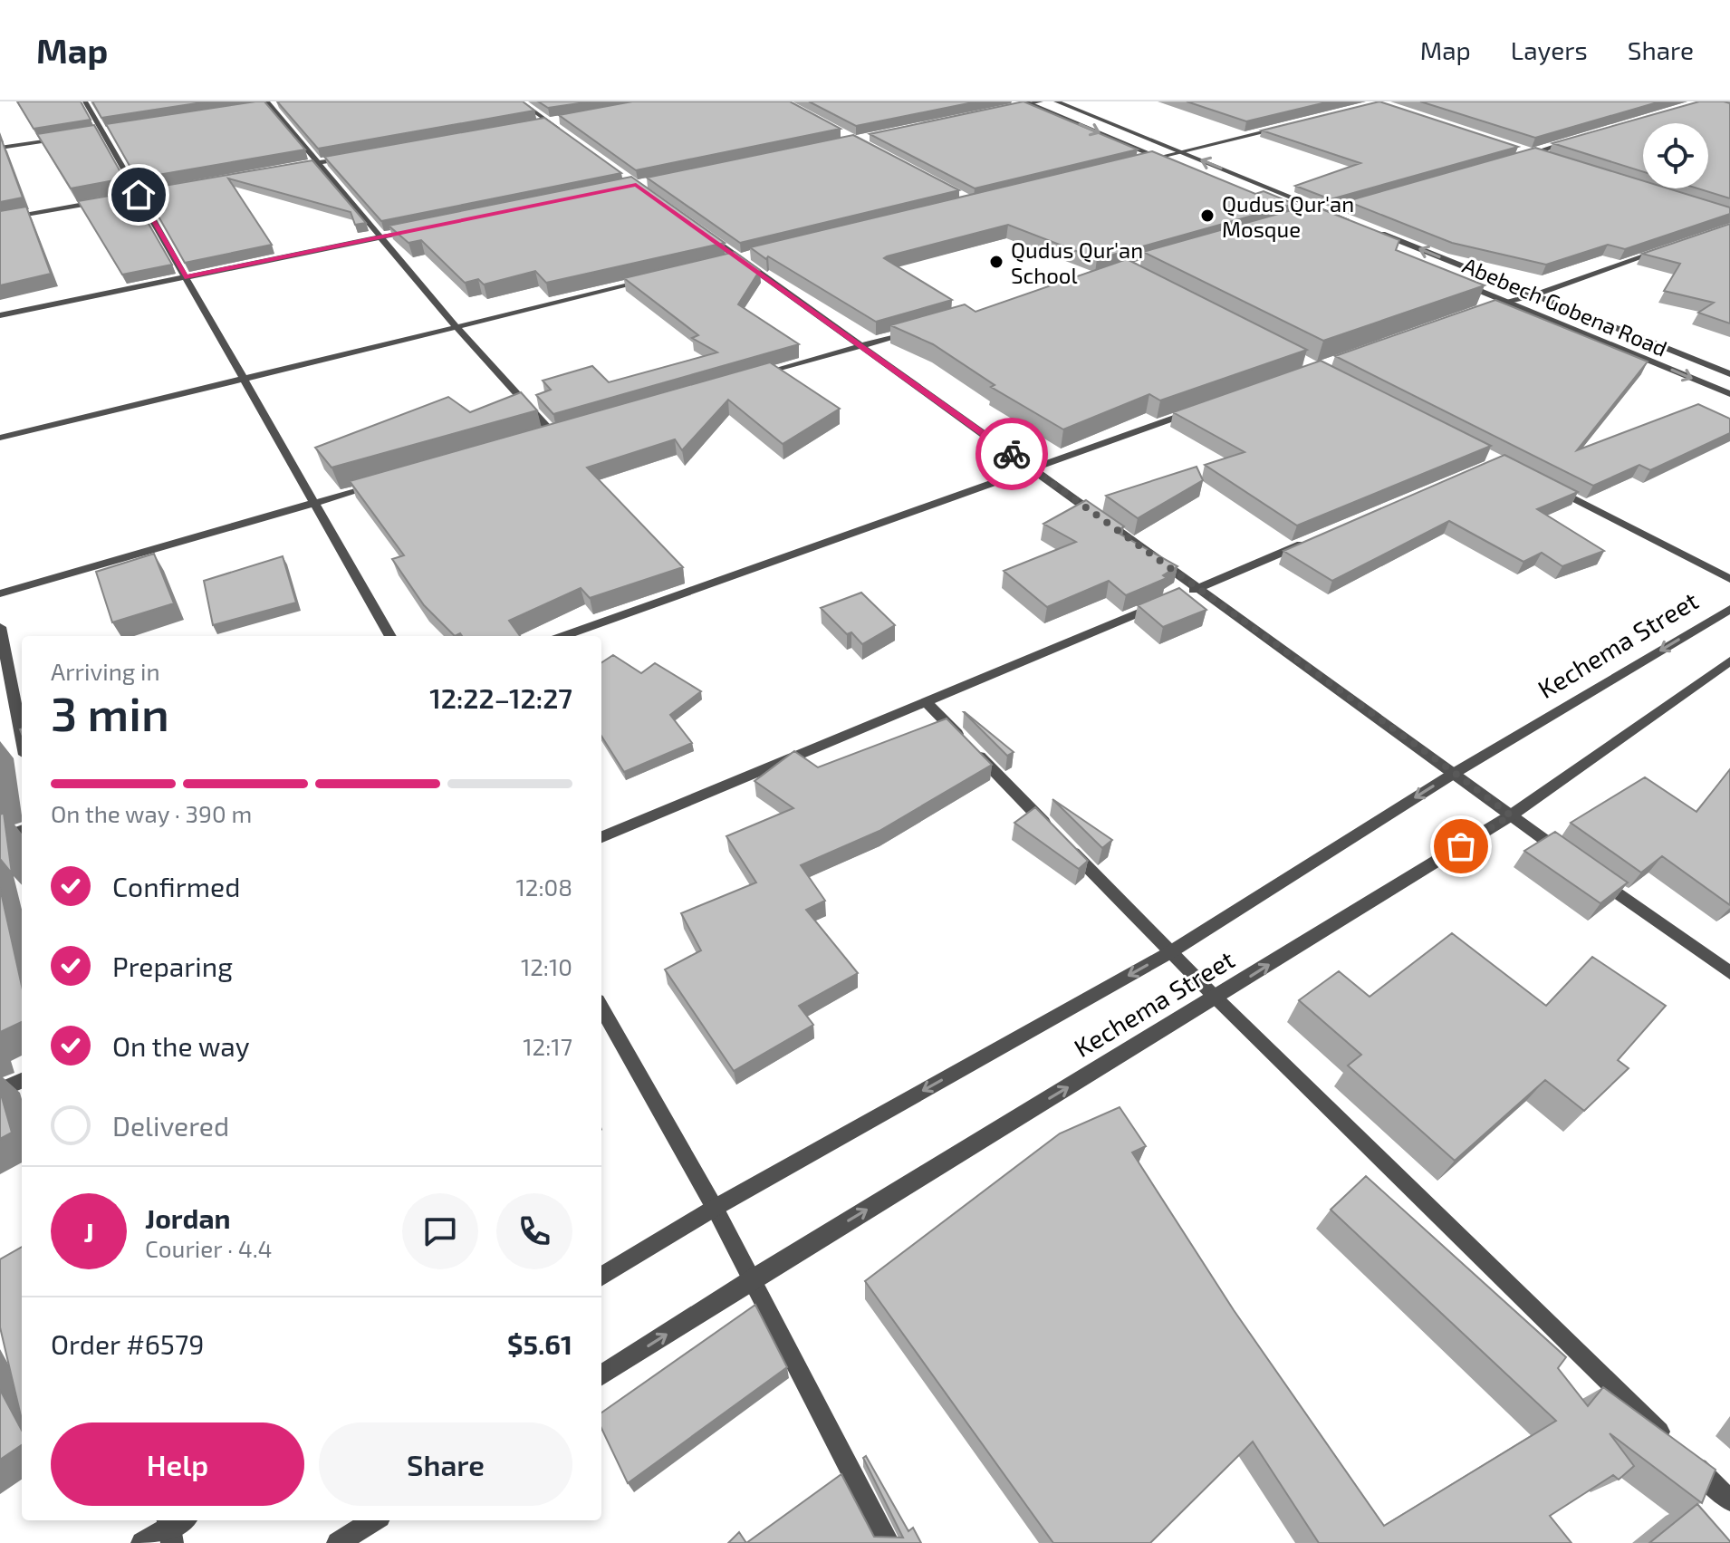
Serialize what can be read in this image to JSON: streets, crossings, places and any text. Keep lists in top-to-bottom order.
{
  "streets": {
    "street": ["Abebech Gobena Road", "Kechema Street"]
  },
  "places": ["Qudus Qur'an Mosque", "Qudus Qur'an School"],
  "page": {
    "header": "Map",
    "nav": ["Map", "Layers", "Share"],
    "heading": ["3 min", "Arriving in", "12:22–12:27"],
    "panel": [
      "Jordan",
      "Courier · 4.4",
      "Order #6579",
      "$5.61"
    ],
    "bar": "On the way · 390 m",
    "list": [
      ["Confirmed", "12:08"],
      ["Preparing", "12:10"],
      ["On the way", "12:17"],
      "Delivered"
    ],
    "round": "J",
    "buttons": ["Help", "Share"]
  }
}
